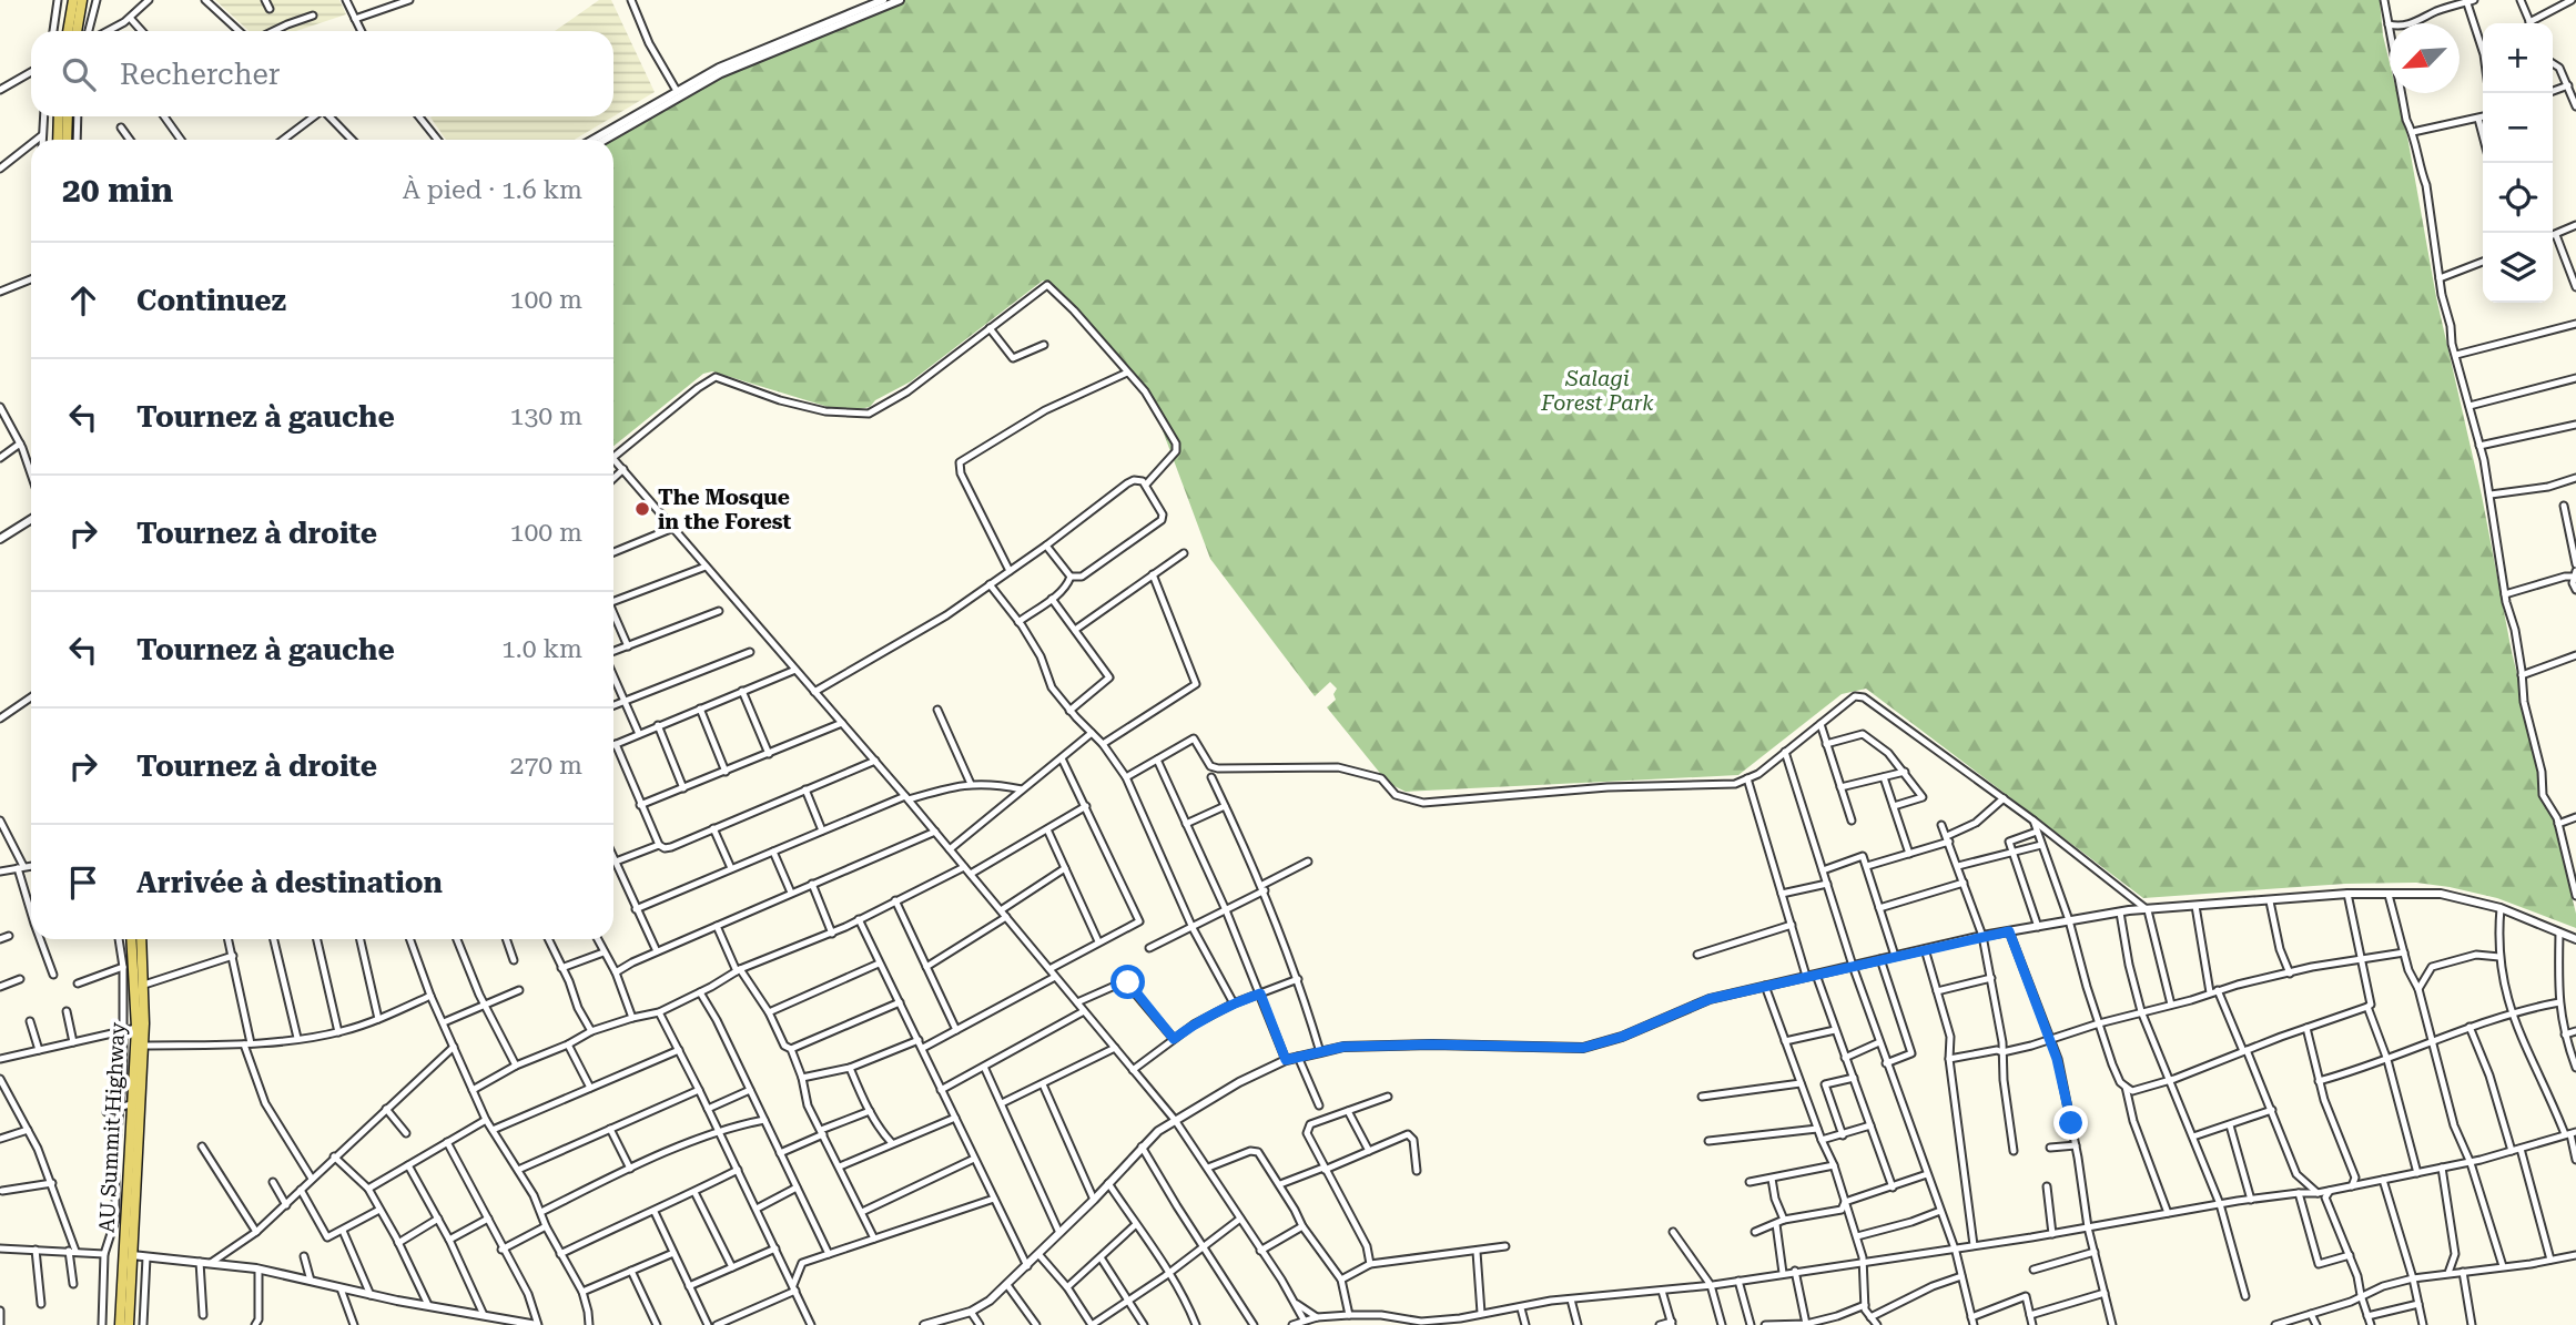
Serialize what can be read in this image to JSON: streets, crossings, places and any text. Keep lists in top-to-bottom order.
{
  "streets": {
    "main road": ["AU Summit Highway"]
  },
  "parks": ["Salagi Forest Park"],
  "places": ["The Mosque in the Forest"],
  "north": "bottom left",
  "page": {
    "map_buttons": ["+", "−"],
    "search": "Rechercher",
    "heading": ["20 min", "À pied · 1.6 km"],
    "list": [
      ["Continuez", "100 m"],
      ["Tournez à gauche", "130 m"],
      ["Tournez à droite", "100 m"],
      ["Tournez à gauche", "1.0 km"],
      ["Tournez à droite", "270 m"],
      "Arrivée à destination"
    ]
  }
}
